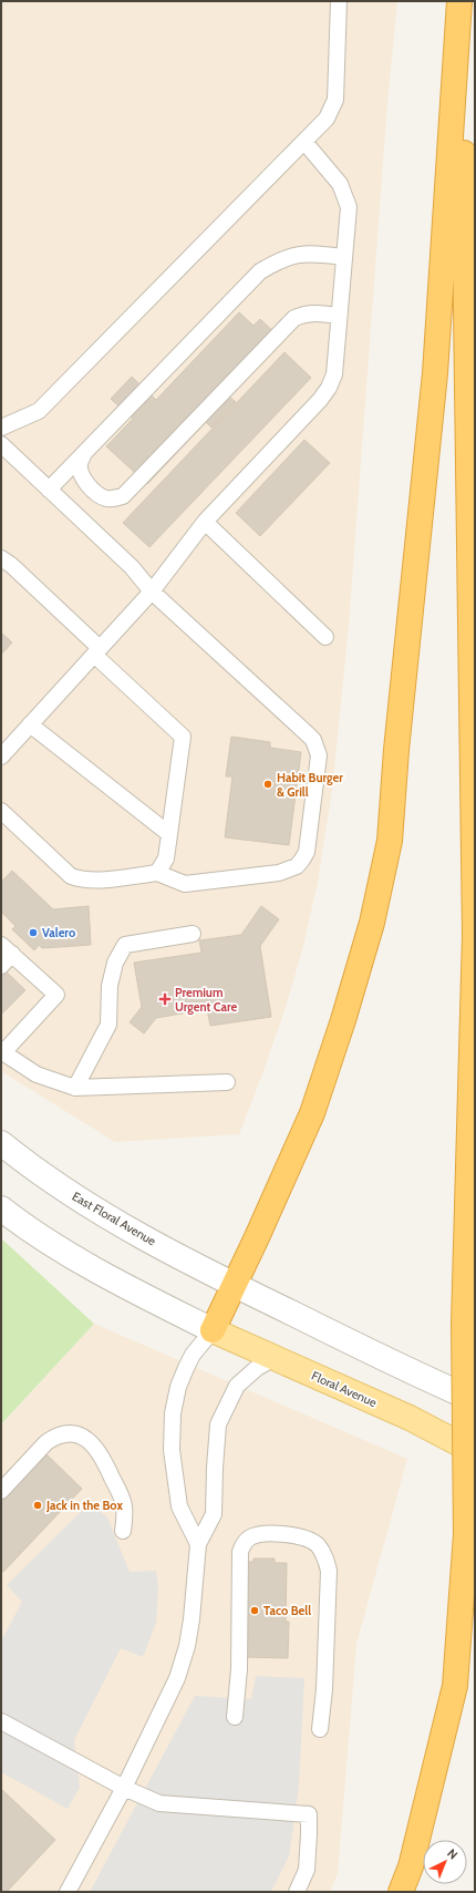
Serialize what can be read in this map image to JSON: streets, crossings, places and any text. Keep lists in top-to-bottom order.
{
  "streets": {
    "main road": ["Floral Avenue"],
    "street": ["East Floral Avenue"]
  },
  "places": {
    "other": [
      "Habit Burger & Grill",
      "Valero",
      "Jack in the Box",
      "Taco Bell"
    ],
    "health": ["Premium Urgent Care"]
  },
  "north": "top right"
}
